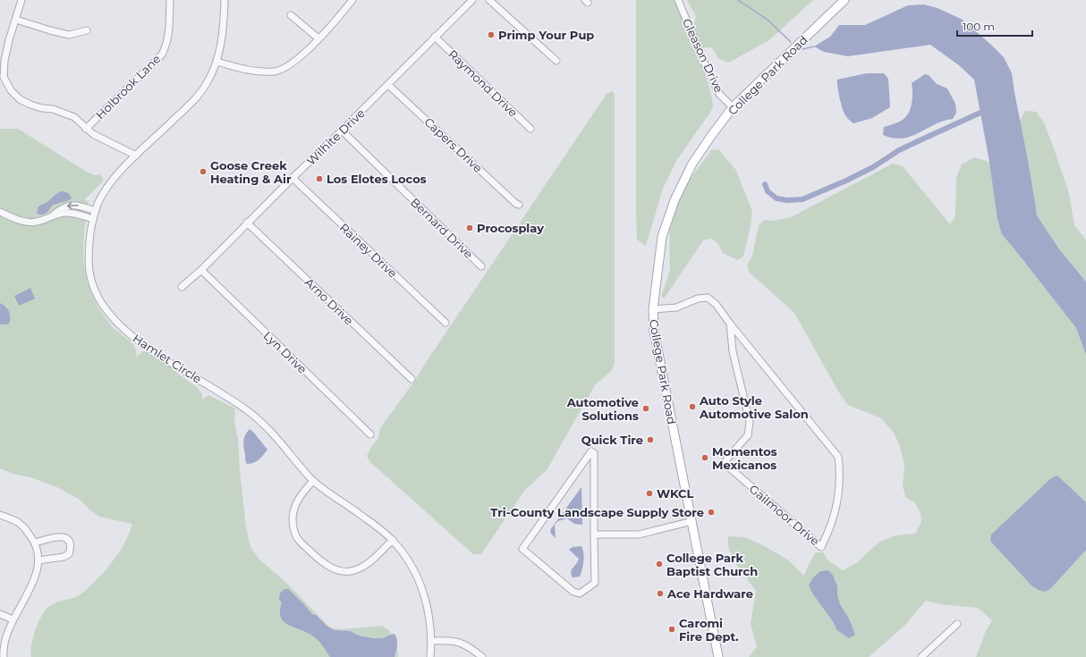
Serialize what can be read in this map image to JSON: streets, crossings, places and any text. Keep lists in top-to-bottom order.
{
  "streets": {
    "main road": ["College Park Road"],
    "street": [
      "Gleason Drive",
      "Raymond Drive",
      "Holbrook Lane",
      "Wilhite Drive",
      "Capers Drive",
      "Bernard Drive",
      "Rainey Drive",
      "Arno Drive",
      "Lyn Drive",
      "Hamlet Circle",
      "Gailmoor Drive"
    ]
  },
  "crossings": [
    ["Gleason Drive", "College Park Road"],
    ["College Park Road", "Gailmoor Drive"],
    ["Raymond Drive", "Wilhite Drive"],
    ["Wilhite Drive", "Capers Drive"],
    ["Wilhite Drive", "Bernard Drive"],
    ["Wilhite Drive", "Rainey Drive"],
    ["Wilhite Drive", "Arno Drive"],
    ["Wilhite Drive", "Lyn Drive"]
  ],
  "places": [
    "Primp Your Pup",
    "Goose Creek Heating & Air",
    "Los Elotes Locos",
    "Procosplay",
    "Auto Style Automotive Salon",
    "Automotive Solutions",
    "Quick Tire",
    "Momentos Mexicanos",
    "WKCL",
    "Tri-County Landscape Supply Store",
    "College Park Baptist Church",
    "Ace Hardware",
    "Caromi Fire Dept."
  ],
  "scale_bar": "100 m"
}
